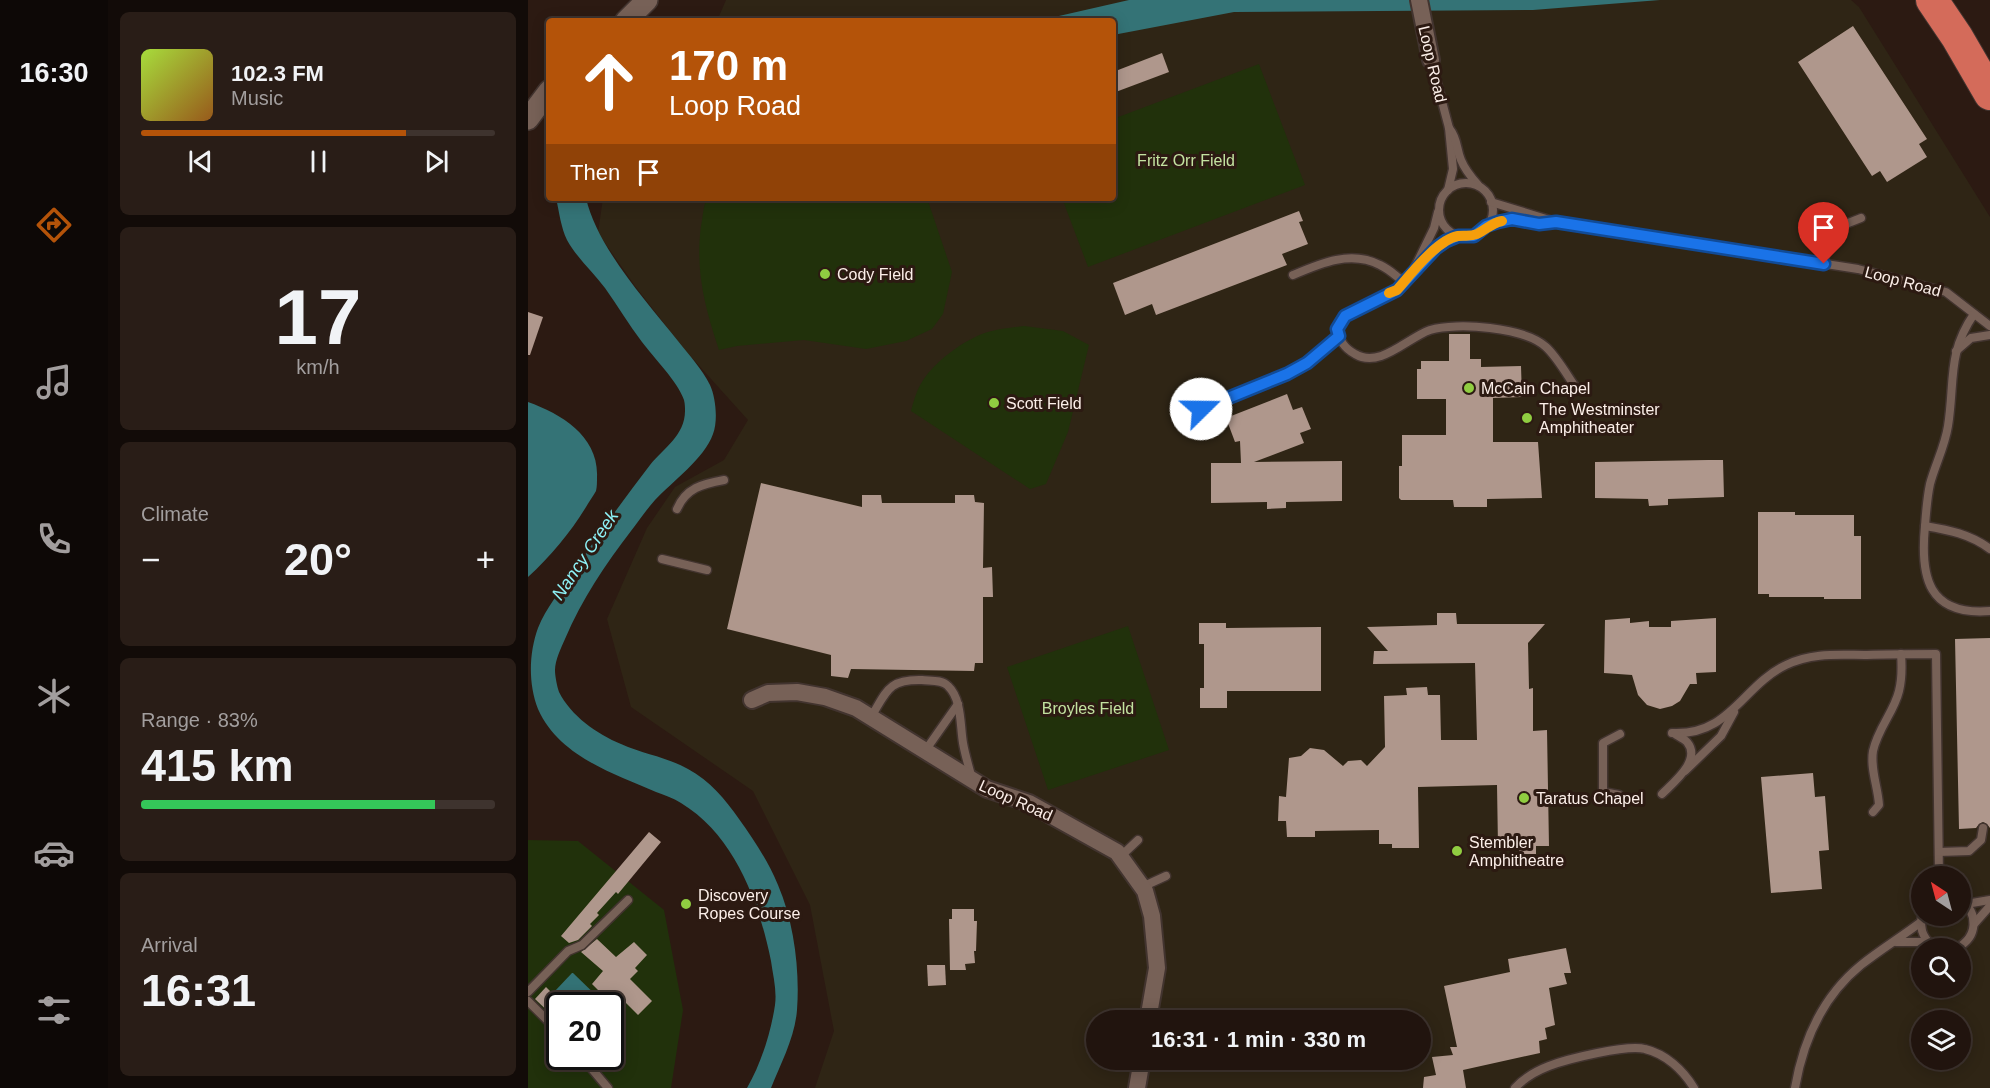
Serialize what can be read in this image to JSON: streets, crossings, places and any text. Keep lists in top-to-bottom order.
{
  "streets": {
    "street": ["Loop Road"]
  },
  "water": ["Nancy Creek"],
  "parks": ["Fritz Orr Field", "Broyles Field"],
  "places": [
    "Cody Field",
    "McCain Chapel",
    "Scott Field",
    "The Westminster Amphitheater",
    "Taratus Chapel",
    "Stembler Amphitheatre",
    "Discovery Ropes Course"
  ],
  "north": "top left",
  "page": {
    "tabs": "16:30",
    "turn": ["170 m", "Loop Road"],
    "song": ["102.3 FM", "Music"],
    "then": "Then",
    "tile": [
      ["17", "km/h"],
      "Climate",
      ["Range · 83%", "415 km"],
      ["Arrival", "16:31"]
    ],
    "heat": ["−", "20°", "+"],
    "limit": "20",
    "trip": "16:31 · 1 min · 330 m"
  }
}
